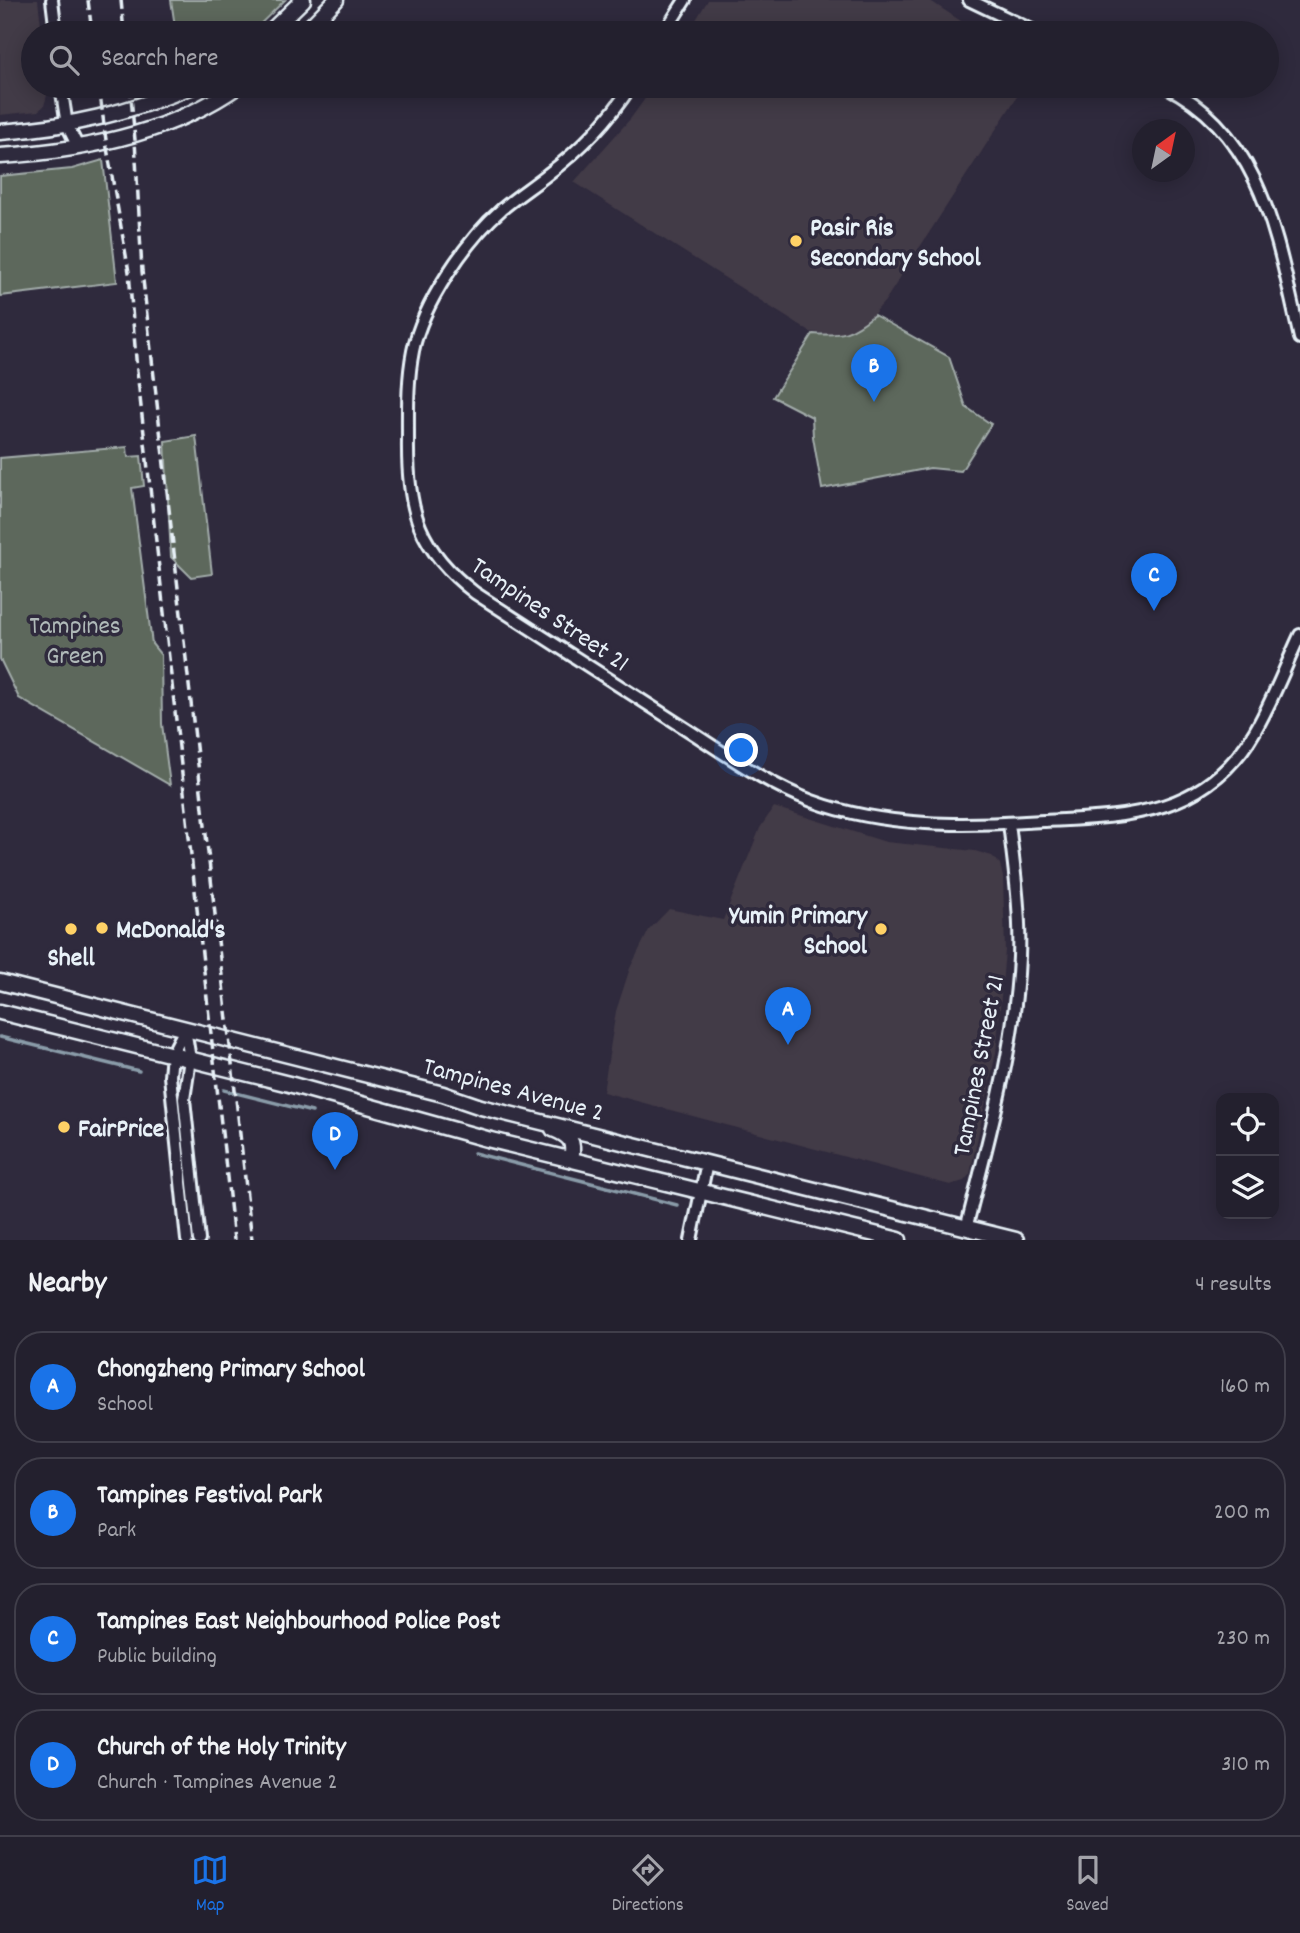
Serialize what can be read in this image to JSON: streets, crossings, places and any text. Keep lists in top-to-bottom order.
{
  "streets": {
    "main road": ["Tampines Avenue 2"],
    "street": ["Tampines Street 21"]
  },
  "crossings": [
    ["Tampines Street 21", "Tampines Avenue 2"]
  ],
  "parks": ["Tampines Green"],
  "places": [
    "Pasir Ris Secondary School",
    "McDonald's",
    "Shell",
    "Yumin Primary School",
    "FairPrice"
  ],
  "north": "top right",
  "page": {
    "search": "Search here",
    "pins": [
      "B",
      "C",
      "A",
      "D"
    ],
    "heading": ["Nearby", "4 results"],
    "list": [
      {
        "mark": "A",
        "name": "Chongzheng Primary School",
        "note": "School",
        "value": "160 m"
      },
      {
        "mark": "B",
        "name": "Tampines Festival Park",
        "note": "Park",
        "value": "200 m"
      },
      {
        "mark": "C",
        "name": "Tampines East Neighbourhood Police Post",
        "note": "Public building",
        "value": "230 m"
      },
      {
        "mark": "D",
        "name": "Church of the Holy Trinity",
        "note": "Church · Tampines Avenue 2",
        "value": "310 m"
      }
    ],
    "nav": ["Map", "Directions", "Saved"]
  }
}
